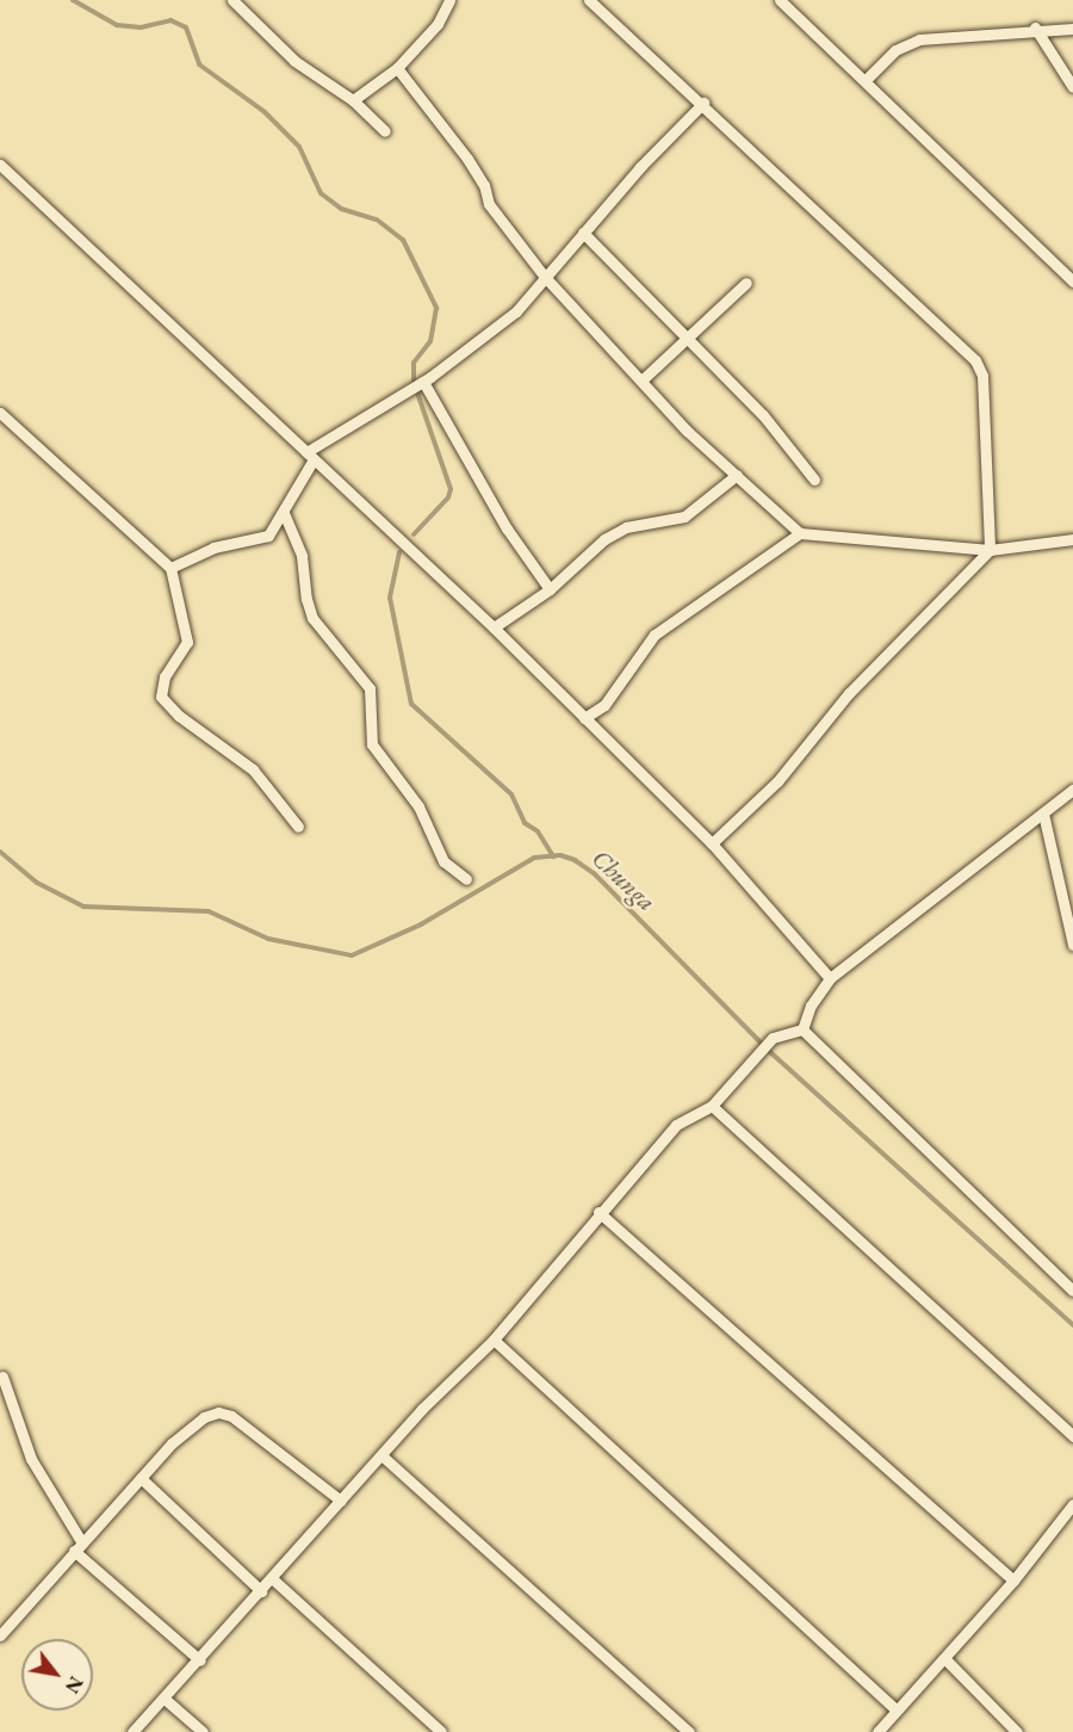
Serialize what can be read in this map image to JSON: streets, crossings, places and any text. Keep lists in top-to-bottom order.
{
  "water": ["Chunga"],
  "north": "bottom right"
}
